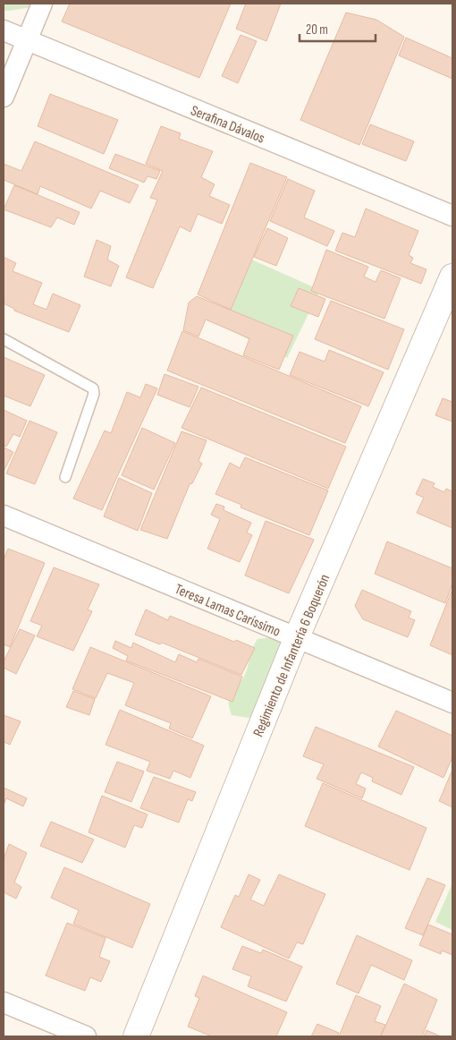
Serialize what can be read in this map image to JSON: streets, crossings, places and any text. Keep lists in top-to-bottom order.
{
  "streets": {
    "street": ["Serafina Dávalos", "Teresa Lamas Caríssimo", "Regimiento de Infantería 6 Boquerón"]
  },
  "crossings": [
    ["Teresa Lamas Caríssimo", "Regimiento de Infantería 6 Boquerón"]
  ],
  "scale_bar": "20 m"
}
